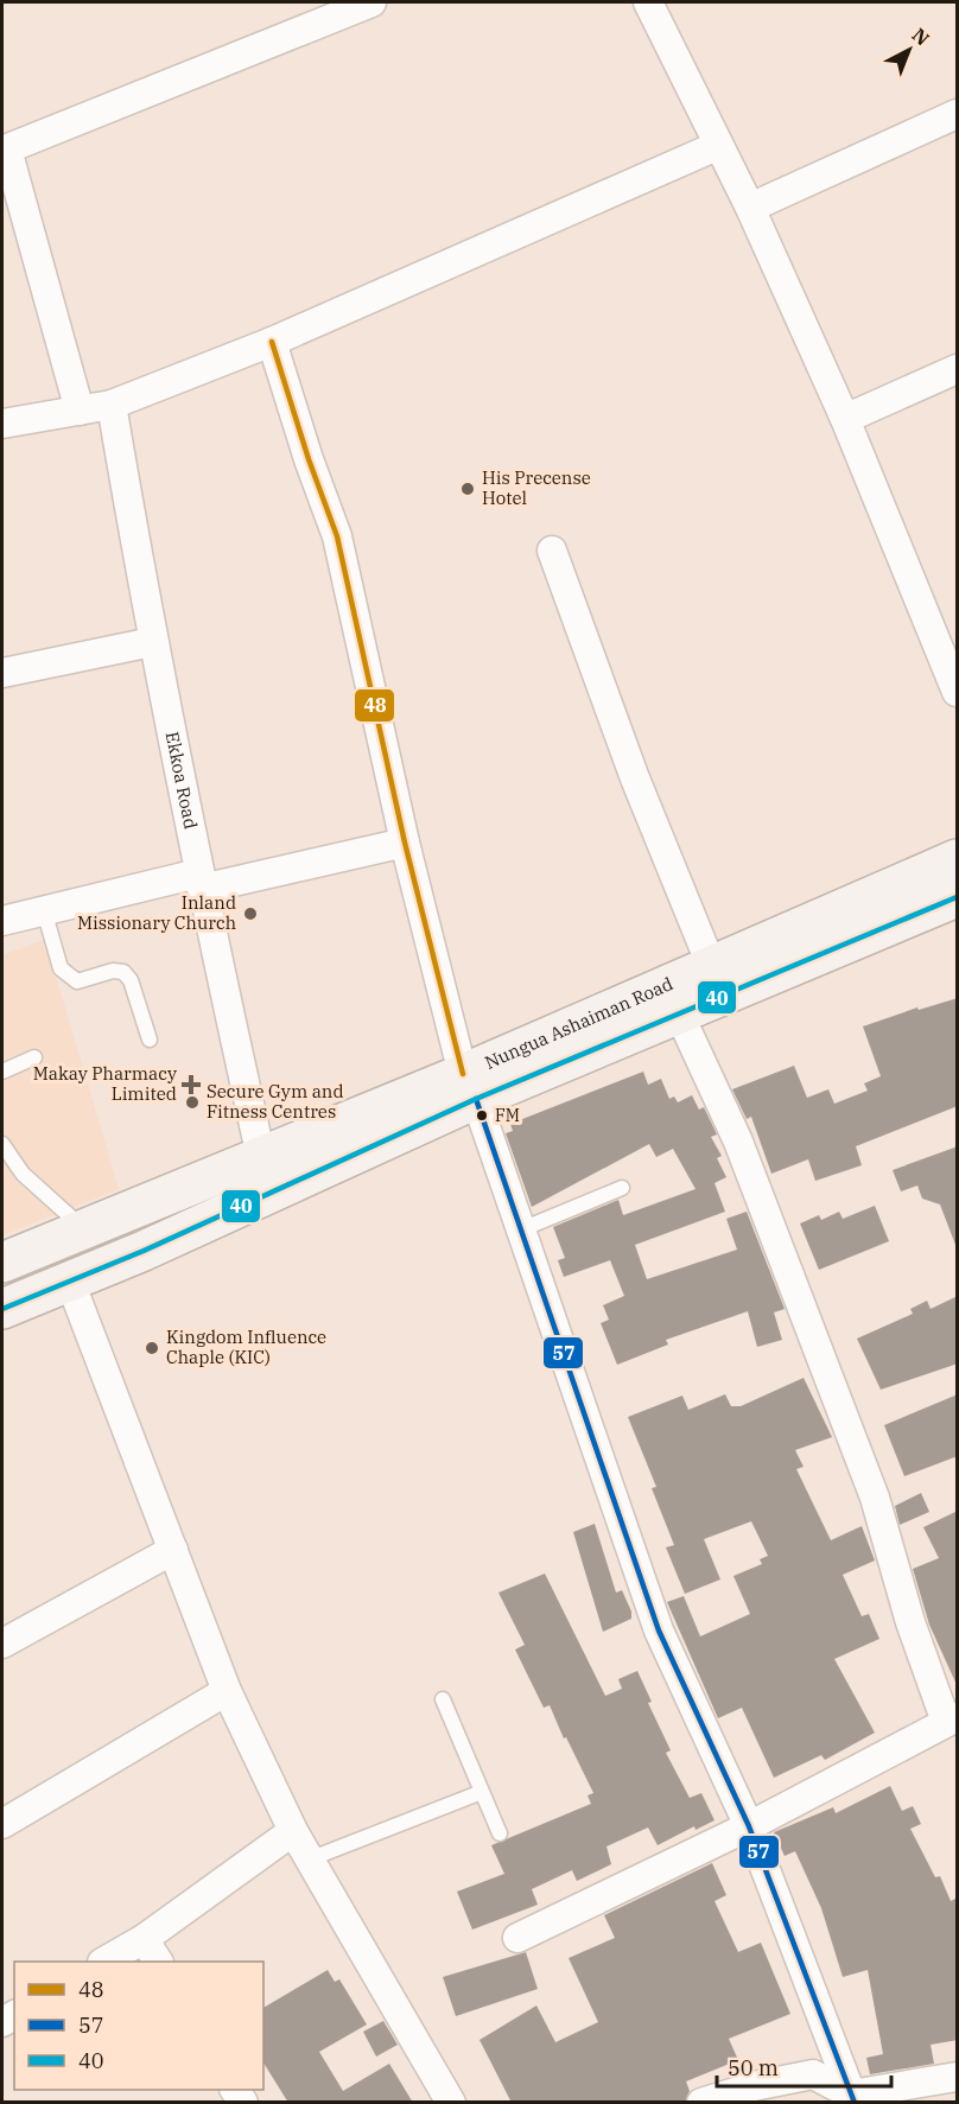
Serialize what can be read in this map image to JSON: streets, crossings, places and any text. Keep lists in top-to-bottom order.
{
  "streets": {
    "main road": ["Nungua Ashaiman Road"],
    "street": ["Ekkoa Road"]
  },
  "crossings": [
    ["Ekkoa Road", "Nungua Ashaiman Road"]
  ],
  "places": {
    "other": [
      "His Precense Hotel",
      "Inland Missionary Church",
      "Secure Gym and Fitness Centres",
      "FM",
      "Kingdom Influence Chaple (KIC)"
    ],
    "health": ["Makay Pharmacy Limited"]
  },
  "lines": ["transit line 48", "transit line 40", "transit line 57"],
  "legend": ["48", "57", "40"],
  "scale_bar": "50 m",
  "north": "top right"
}
